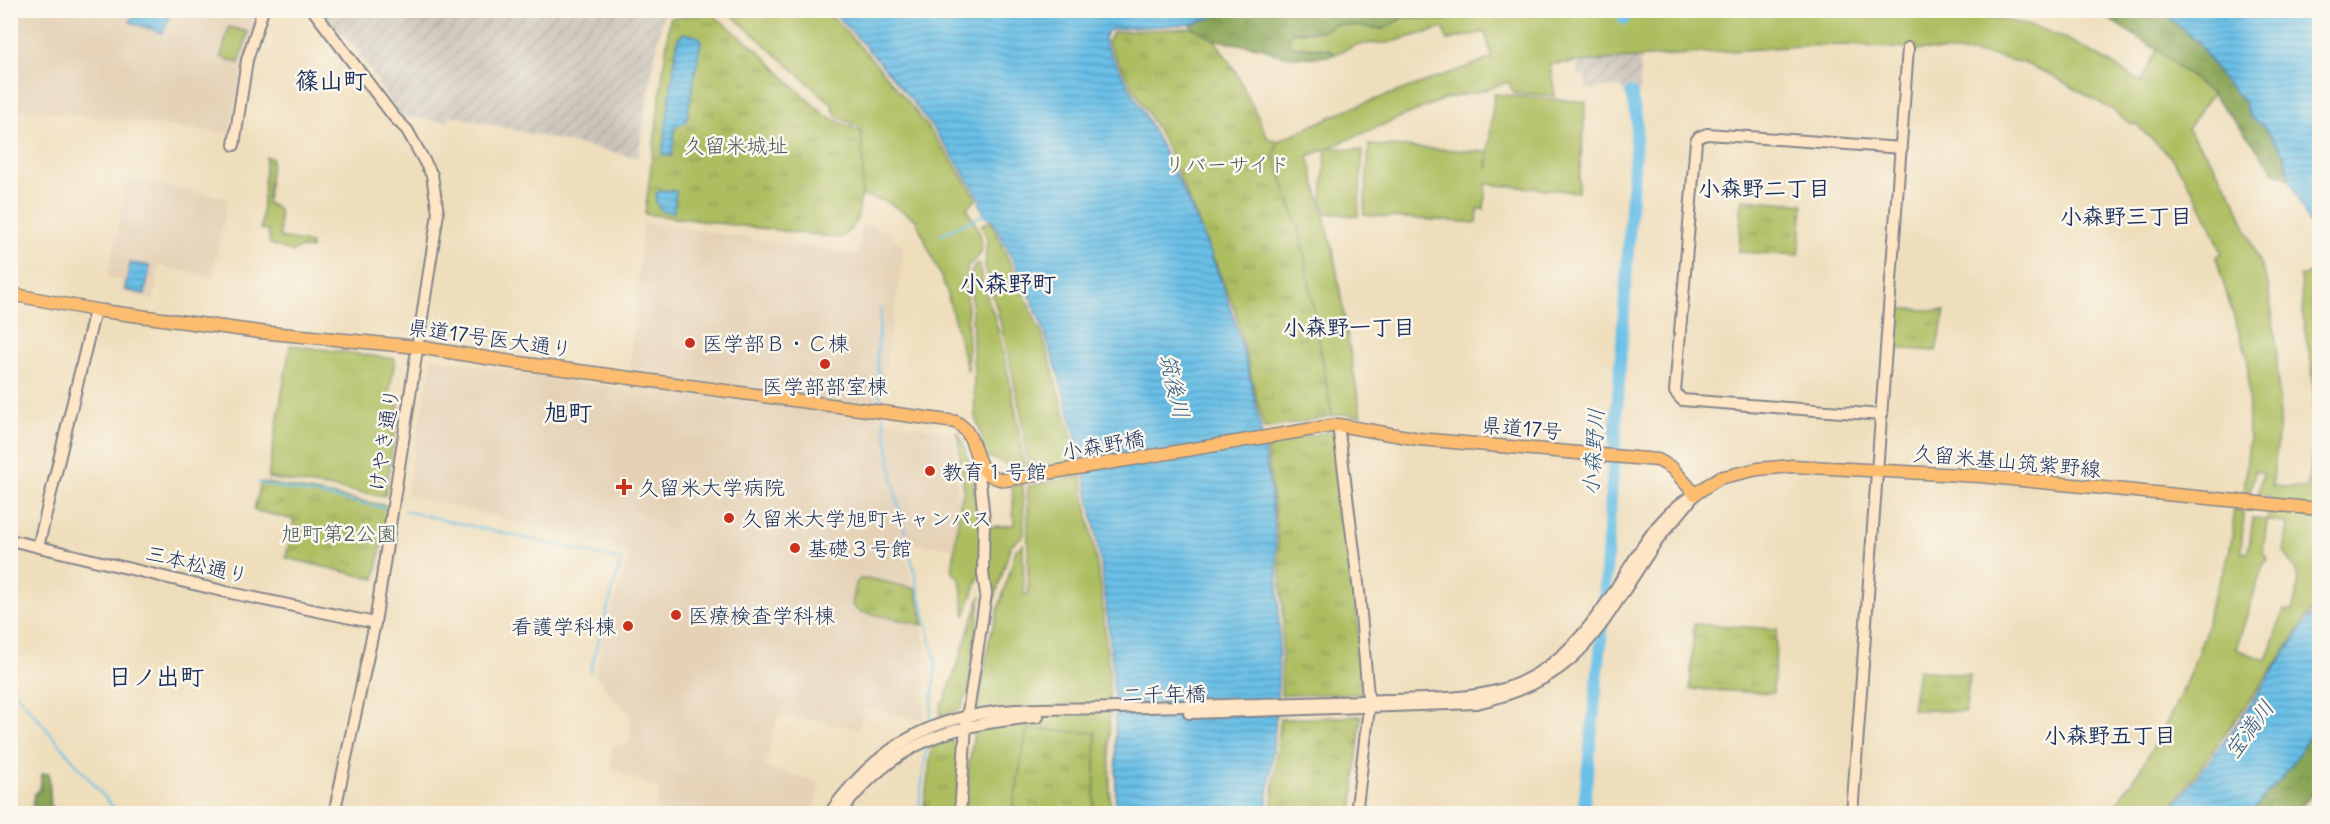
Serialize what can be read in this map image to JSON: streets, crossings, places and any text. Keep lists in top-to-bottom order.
{
  "streets": {
    "main road": [
      "県道17号医大通り",
      "県道17号",
      "小森野橋",
      "久留米基山筑紫野線"
    ],
    "street": ["けやき通り", "三本松通り", "二千年橋"]
  },
  "crossings": [
    ["県道17号医大通り", "けやき通り"],
    ["県道17号医大通り", "小森野橋"],
    ["県道17号", "小森野橋"],
    ["県道17号", "久留米基山筑紫野線"],
    ["けやき通り", "三本松通り"]
  ],
  "districts": [
    "篠山町",
    "小森野二丁目",
    "小森野三丁目",
    "小森野町",
    "小森野一丁目",
    "旭町",
    "日ノ出町",
    "小森野五丁目"
  ],
  "water": ["筑後川", "小森野川", "宝満川"],
  "parks": ["久留米城址", "リバーサイド", "旭町第2公園"],
  "places": {
    "other": [
      "医学部Ｂ・Ｃ棟",
      "医学部部室棟",
      "教育１号館",
      "久留米大学旭町キャンパス",
      "基礎３号館",
      "医療検査学科棟",
      "看護学科棟"
    ],
    "health": ["久留米大学病院"]
  }
}
